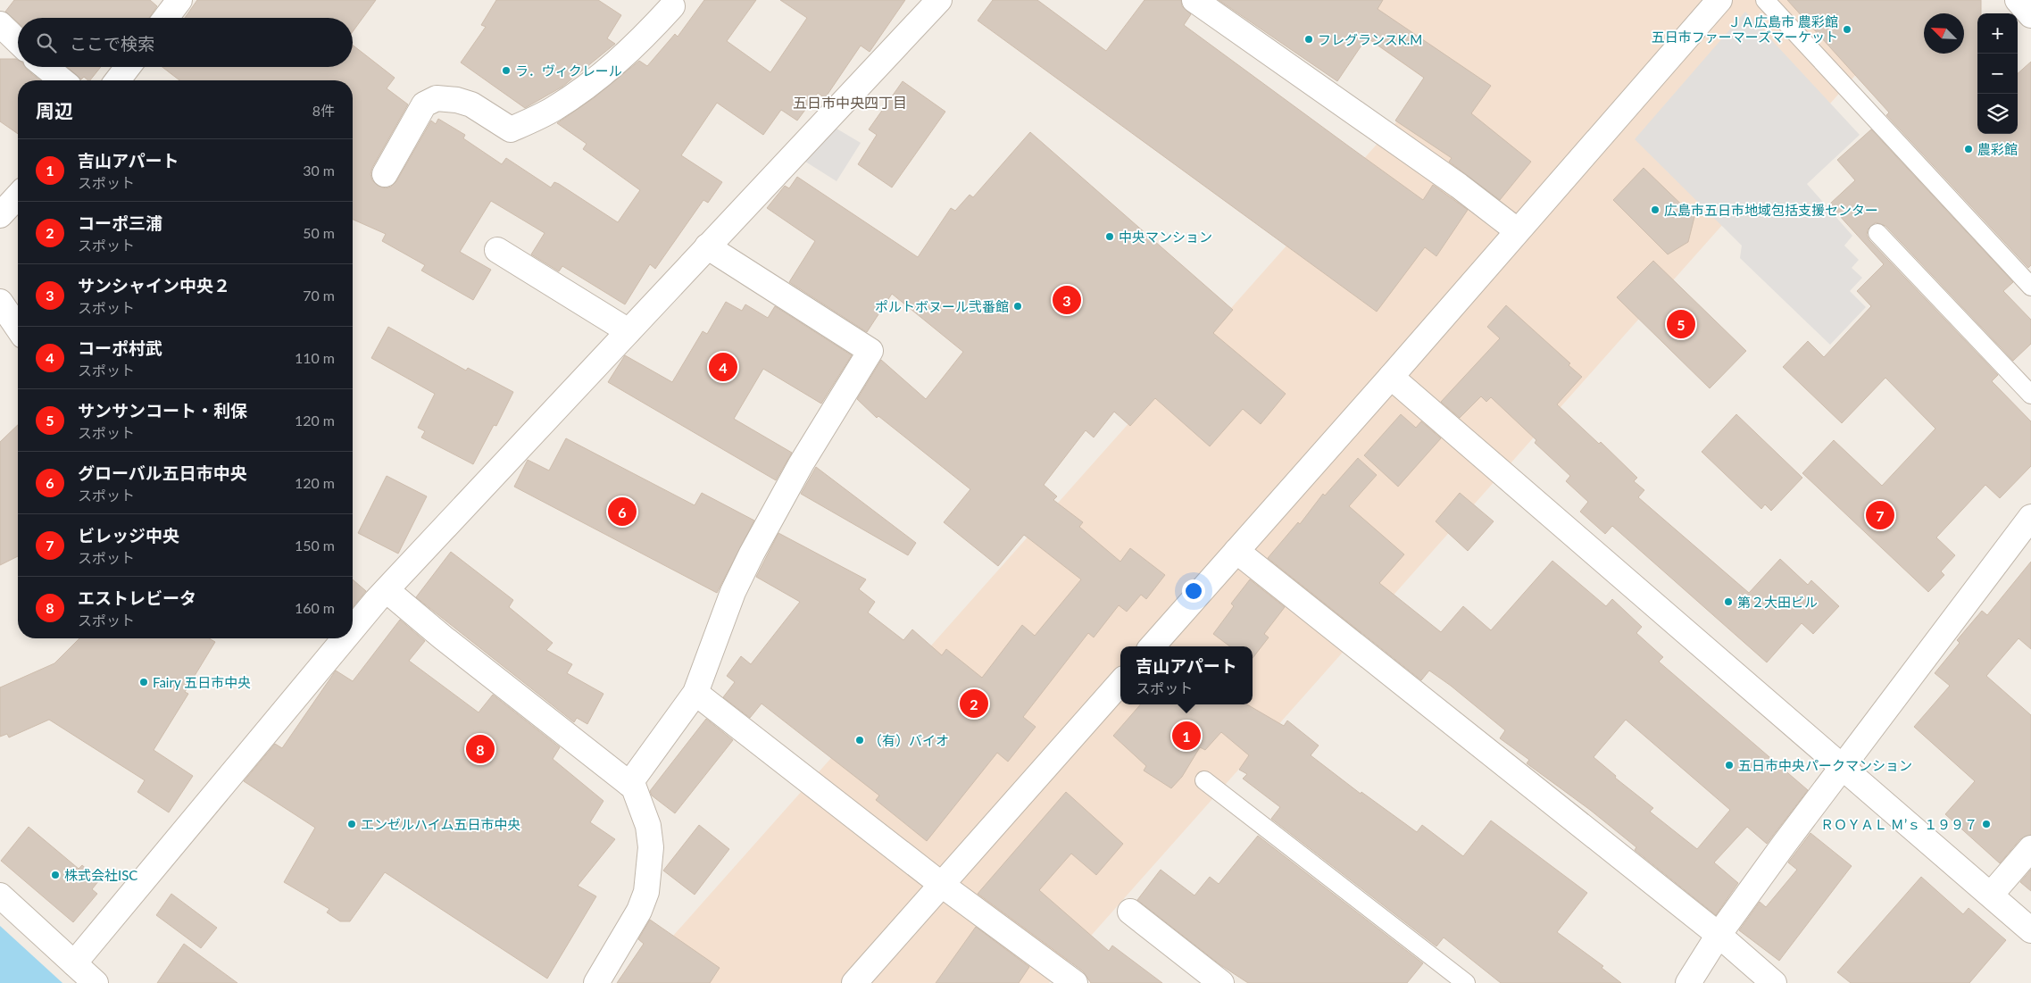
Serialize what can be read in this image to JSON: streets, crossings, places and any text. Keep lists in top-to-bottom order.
{
  "districts": ["五日市中央四丁目"],
  "places": [
    "ＪＡ広島市 農彩館 五日市ファーマーズマーケット",
    "フレグランスK.M",
    "ラ．ヴィクレール",
    "農彩館",
    "広島市五日市地域包括支援センター",
    "中央マンション",
    "ポルトボヌール弐番館",
    "第２大田ビル",
    "Fairy 五日市中央",
    "（有）バイオ",
    "五日市中央パークマンション",
    "エンゼルハイム五日市中央",
    "ＲＯＹＡＬ Ｍ’ｓ １９９７",
    "株式会社ISC"
  ],
  "north": "top left",
  "page": {
    "map_buttons": ["+", "−"],
    "search": "ここで検索",
    "heading": ["周辺", "8件"],
    "list": [
      {
        "mark": "1",
        "name": "吉山アパート",
        "note": "スポット",
        "value": "30 m"
      },
      {
        "mark": "2",
        "name": "コーポ三浦",
        "note": "スポット",
        "value": "50 m"
      },
      {
        "mark": "3",
        "name": "サンシャイン中央２",
        "note": "スポット",
        "value": "70 m"
      },
      {
        "mark": "4",
        "name": "コーポ村武",
        "note": "スポット",
        "value": "110 m"
      },
      {
        "mark": "5",
        "name": "サンサンコート・利保",
        "note": "スポット",
        "value": "120 m"
      },
      {
        "mark": "6",
        "name": "グローバル五日市中央",
        "note": "スポット",
        "value": "120 m"
      },
      {
        "mark": "7",
        "name": "ビレッジ中央",
        "note": "スポット",
        "value": "150 m"
      },
      {
        "mark": "8",
        "name": "エストレビータ",
        "note": "スポット",
        "value": "160 m"
      }
    ],
    "pins": [
      "3",
      "5",
      "4",
      "6",
      "7",
      "2",
      "1",
      "8"
    ],
    "popup": ["吉山アパート", "スポット"]
  }
}
